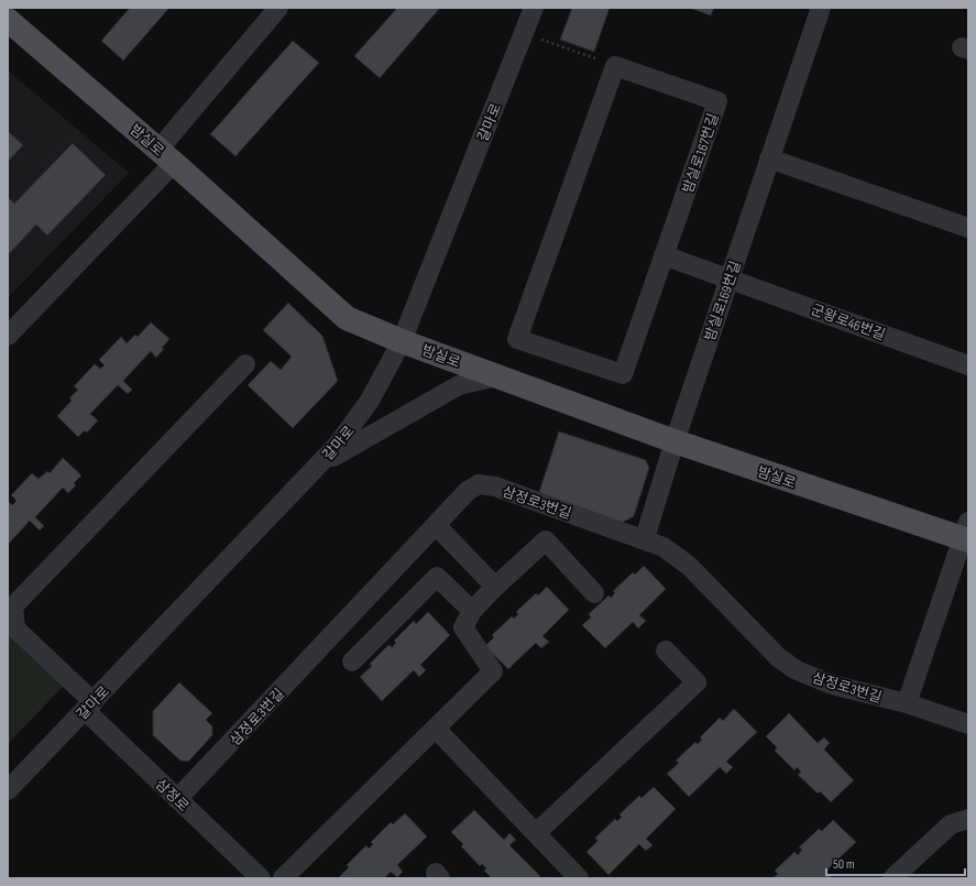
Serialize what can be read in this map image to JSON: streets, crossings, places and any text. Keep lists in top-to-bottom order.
{
  "streets": {
    "main road": ["밤실로"],
    "street": [
      "갈마로",
      "밤실로167번길",
      "밤실로169번길",
      "군왕로46번길",
      "삼정로3번길",
      "삼정로"
    ]
  },
  "crossings": [
    ["갈마로", "밤실로"],
    ["갈마로", "삼정로"],
    ["밤실로", "밤실로169번길"],
    ["밤실로", "삼정로3번길"],
    ["밤실로167번길", "군왕로46번길"],
    ["밤실로169번길", "군왕로46번길"],
    ["밤실로169번길", "삼정로3번길"],
    ["삼정로3번길", "삼정로"]
  ],
  "scale_bar": "50 m"
}
